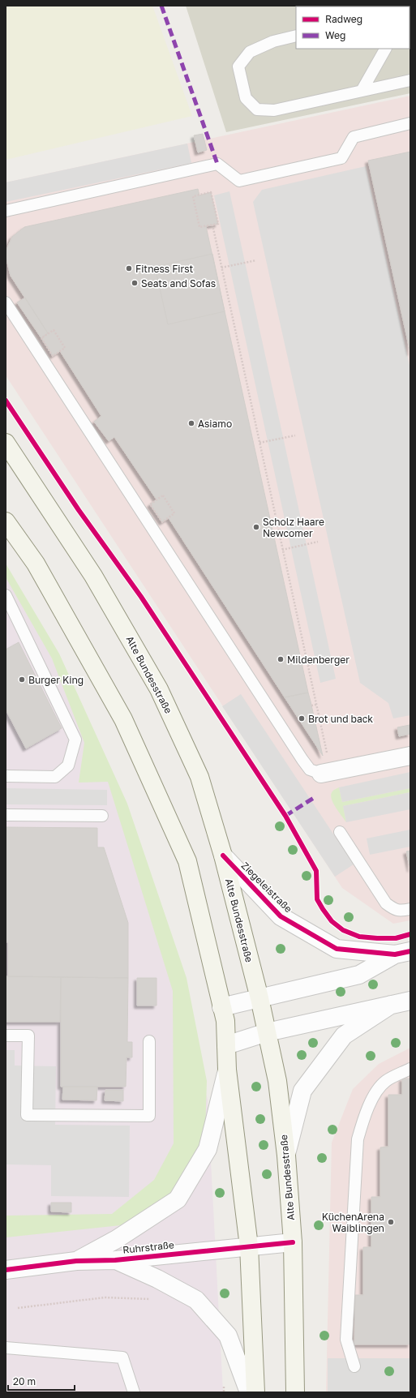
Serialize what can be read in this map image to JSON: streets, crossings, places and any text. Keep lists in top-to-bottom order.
{
  "streets": {
    "main road": ["Alte Bundesstraße"],
    "street": ["Ziegeleistraße", "Ruhrstraße"]
  },
  "crossings": [
    ["Alte Bundesstraße", "Ziegeleistraße"],
    ["Alte Bundesstraße", "Ruhrstraße"]
  ],
  "places": [
    "Fitness First",
    "Seats and Sofas",
    "Asiamo",
    "Scholz Haare Newcomer",
    "Mildenberger",
    "Burger King",
    "Brot und back",
    "KüchenArena Waiblingen"
  ],
  "legend": ["Radweg", "Weg"],
  "scale_bar": "20 m"
}
